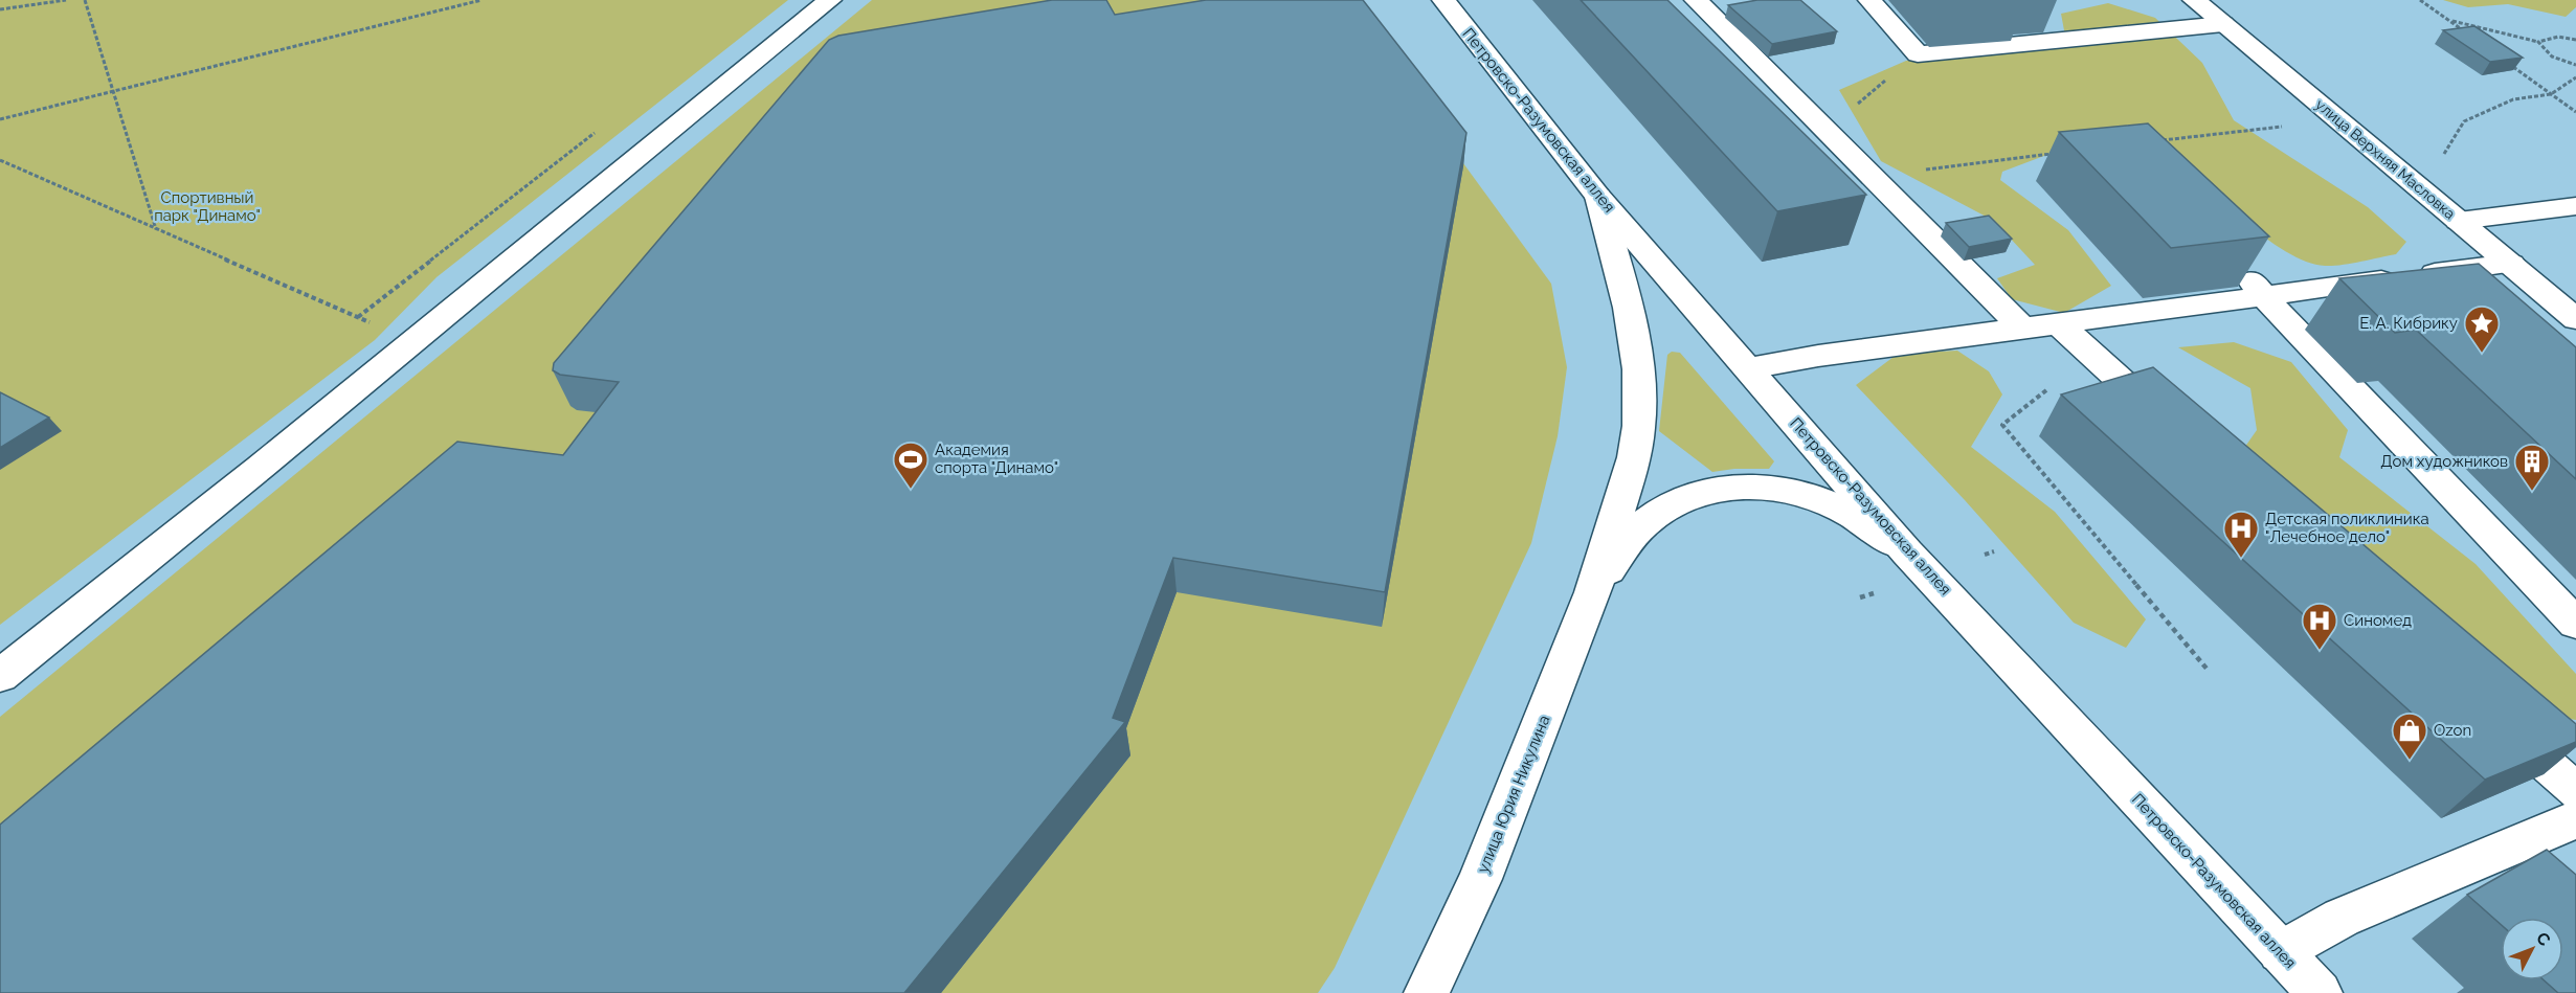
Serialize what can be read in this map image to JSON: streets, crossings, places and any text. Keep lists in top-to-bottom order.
{
  "streets": {
    "street": ["Петровско-Разумовская аллея", "улица Верхняя Масловка", "улица Юрия Никулина"]
  },
  "crossings": [
    ["Петровско-Разумовская аллея", "улица Юрия Никулина"]
  ],
  "parks": ["Спортивный парк \"Динамо\""],
  "places": {
    "place": ["Е. А. Кибрику"],
    "sports": ["Академия спорта \"Динамо\""],
    "building": ["Дом художников"],
    "hospital": ["Детская поликлиника \"Лечебное дело\"", "Синомед"],
    "shop": ["Ozon"]
  },
  "north": "top right"
}
